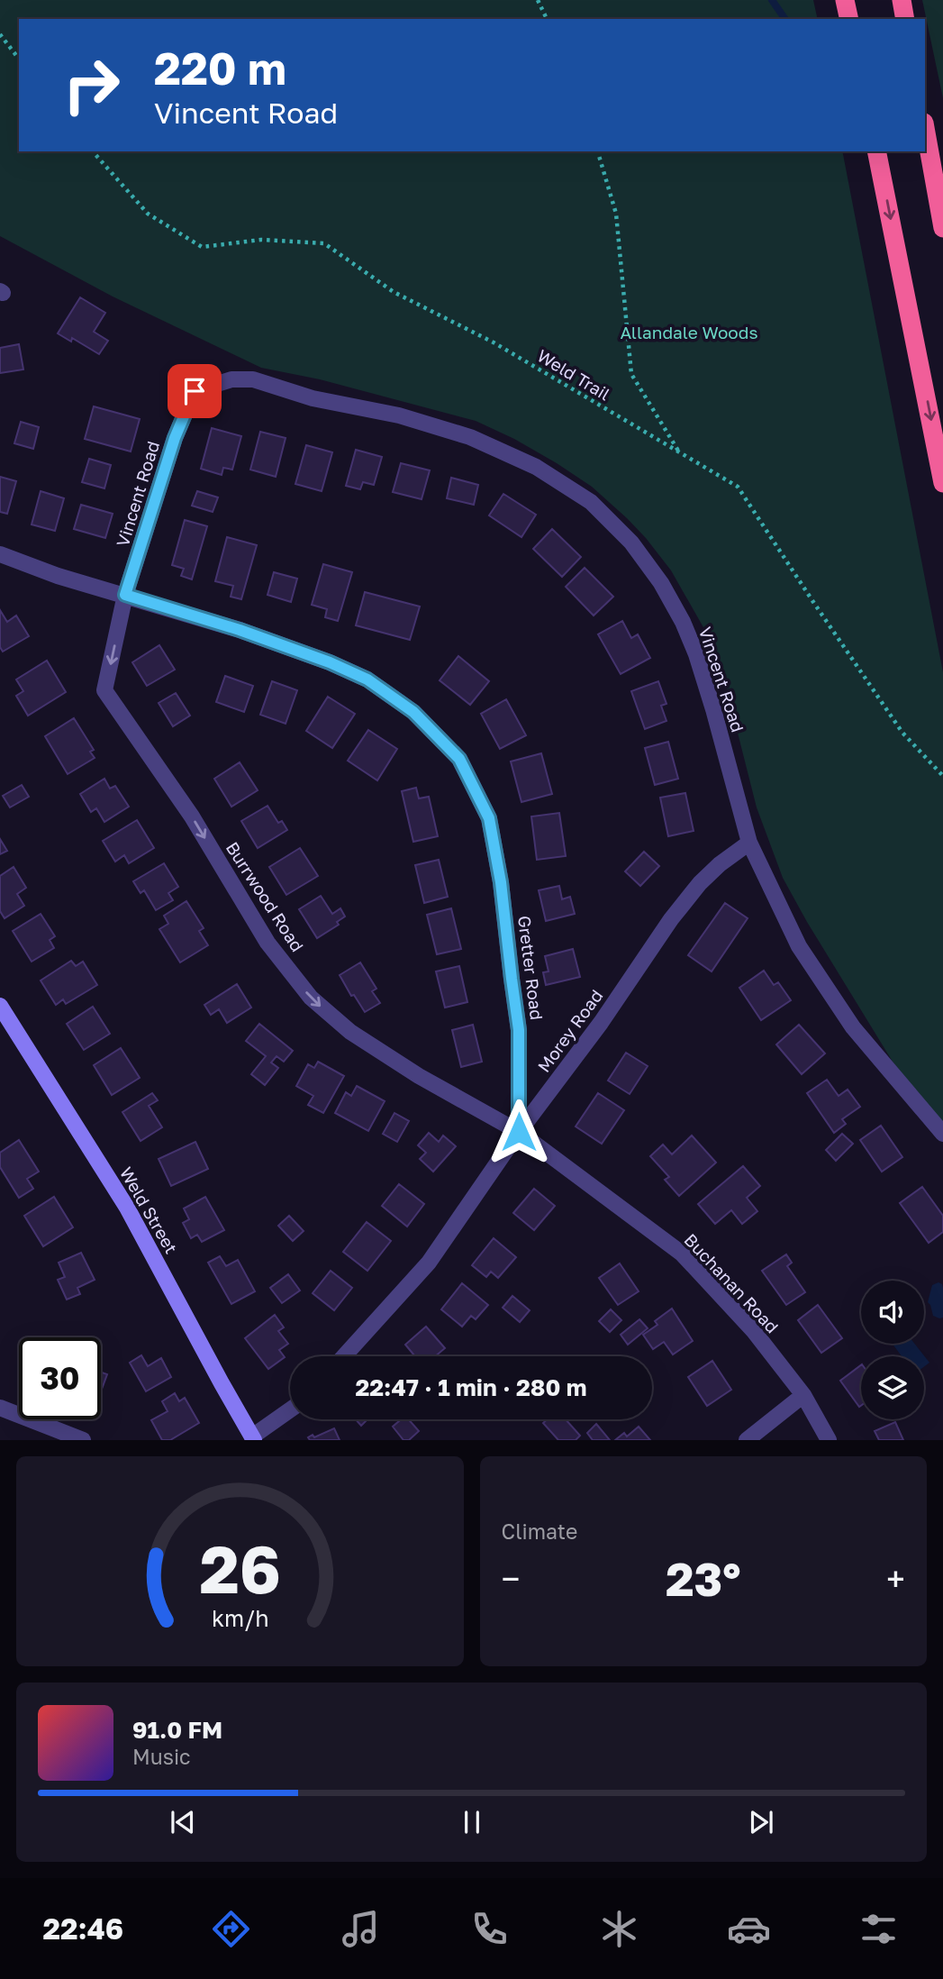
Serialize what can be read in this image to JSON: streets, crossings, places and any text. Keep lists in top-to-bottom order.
{
  "streets": {
    "street": [
      "Vincent Road",
      "Burrwood Road",
      "Gretter Road",
      "Morey Road",
      "Weld Street",
      "Buchanan Road"
    ],
    "path": ["Weld Trail"]
  },
  "crossings": [
    ["Vincent Road", "Burrwood Road"],
    ["Vincent Road", "Gretter Road"],
    ["Vincent Road", "Morey Road"],
    ["Burrwood Road", "Gretter Road"],
    ["Burrwood Road", "Morey Road"],
    ["Burrwood Road", "Buchanan Road"],
    ["Gretter Road", "Morey Road"],
    ["Gretter Road", "Buchanan Road"],
    ["Morey Road", "Buchanan Road"]
  ],
  "one_way": ["Burrwood Road"],
  "parks": ["Allandale Woods"],
  "page": {
    "turn": ["220 m", "Vincent Road"],
    "limit": "30",
    "trip": "22:47 · 1 min · 280 m",
    "tile": "Climate",
    "heat": ["−", "23°", "+"],
    "song": ["91.0 FM", "Music"],
    "tabs": "22:46",
    "gauge": ["26", "km/h"]
  }
}
